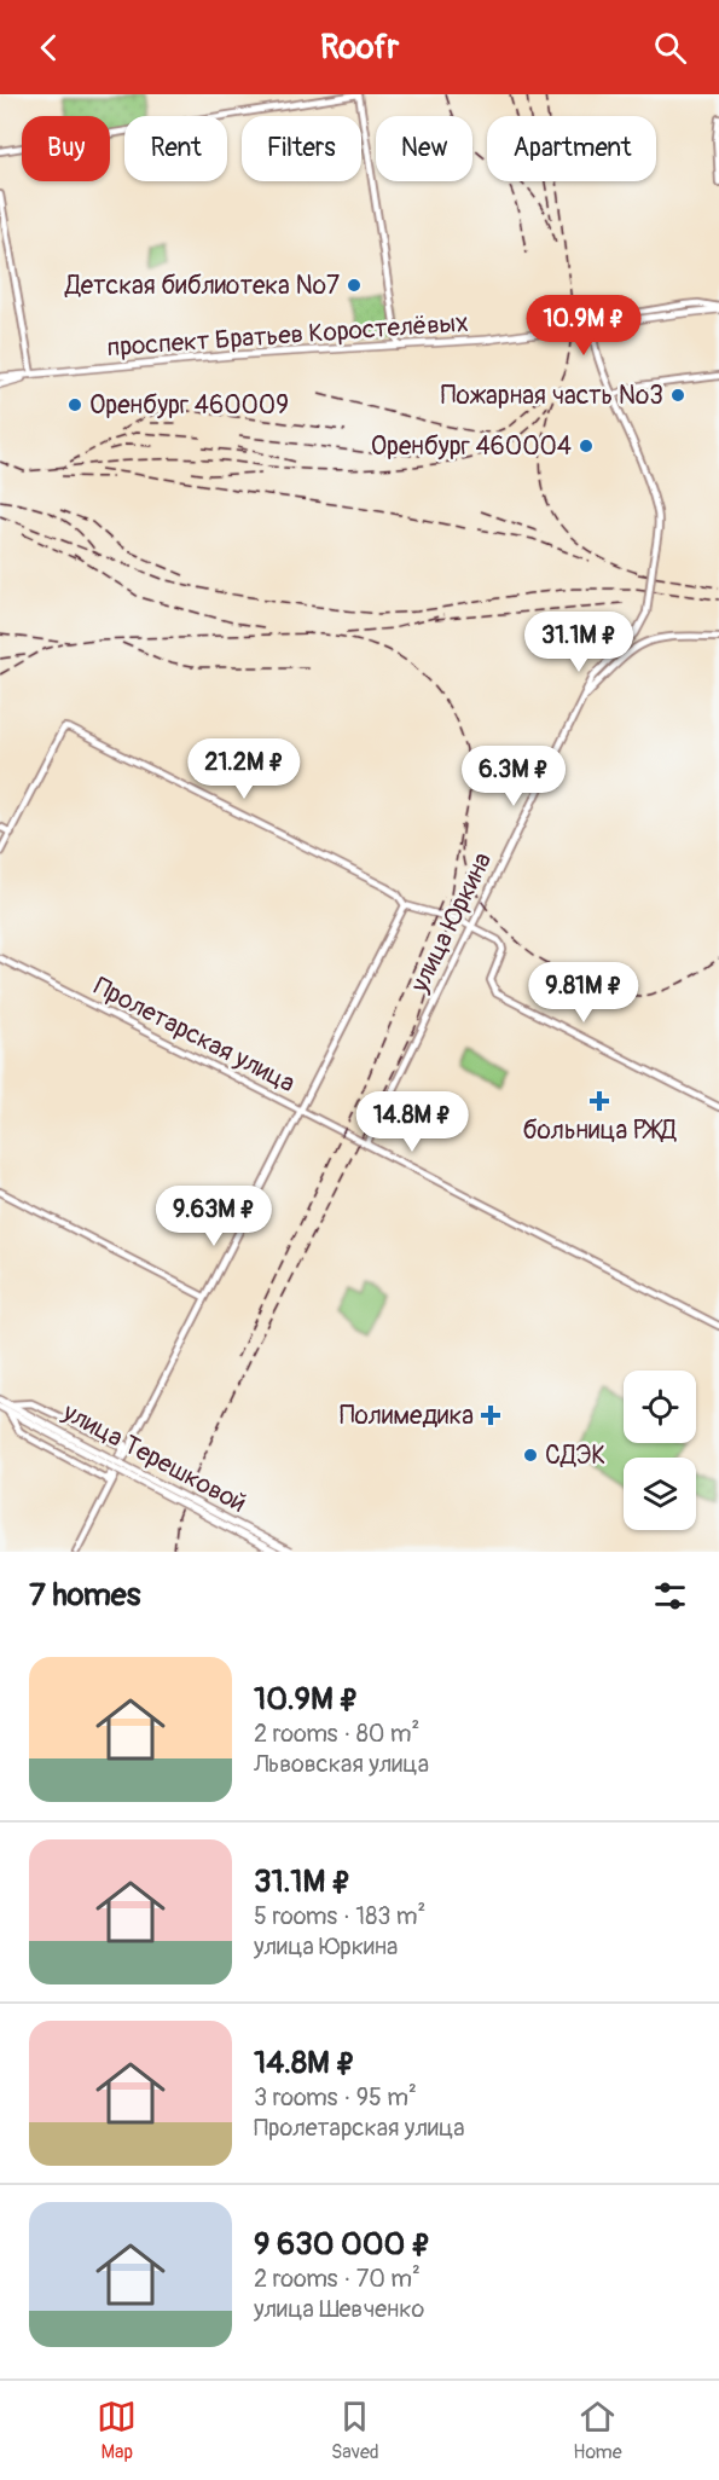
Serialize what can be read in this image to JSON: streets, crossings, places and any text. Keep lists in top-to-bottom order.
{
  "streets": {
    "main road": [
      "проспект Братьев Коростелёвых",
      "улица Юркина",
      "Пролетарская улица",
      "улица Терешковой"
    ]
  },
  "crossings": [
    ["проспект Братьев Коростелёвых", "улица Юркина"],
    ["улица Юркина", "Пролетарская улица"]
  ],
  "places": {
    "other": [
      "Детская библиотека №7",
      "Пожарная часть №3",
      "Оренбург 460009",
      "Оренбург 460004",
      "СДЭК"
    ],
    "health": ["больница РЖД", "Полимедика"]
  },
  "page": {
    "header": "Roofr",
    "chip": [
      "Buy",
      "Rent",
      "Filters",
      "New",
      "Apartment"
    ],
    "price": [
      "10.9M ₽",
      "31.1M ₽",
      "21.2M ₽",
      "6.3M ₽",
      "9.81M ₽",
      "14.8M ₽",
      "9.63M ₽"
    ],
    "heading": "7 homes",
    "list": [
      {
        "name": "10.9M ₽",
        "note": "2 rooms · 80 m² · Львовская улица"
      },
      {
        "name": "31.1M ₽",
        "note": "5 rooms · 183 m² · улица Юркина"
      },
      {
        "name": "14.8M ₽",
        "note": "3 rooms · 95 m² · Пролетарская улица"
      },
      {
        "name": "9 630 000 ₽",
        "note": "2 rooms · 70 m² · улица Шевченко"
      }
    ],
    "tabs": ["Map", "Saved", "Home"]
  }
}
